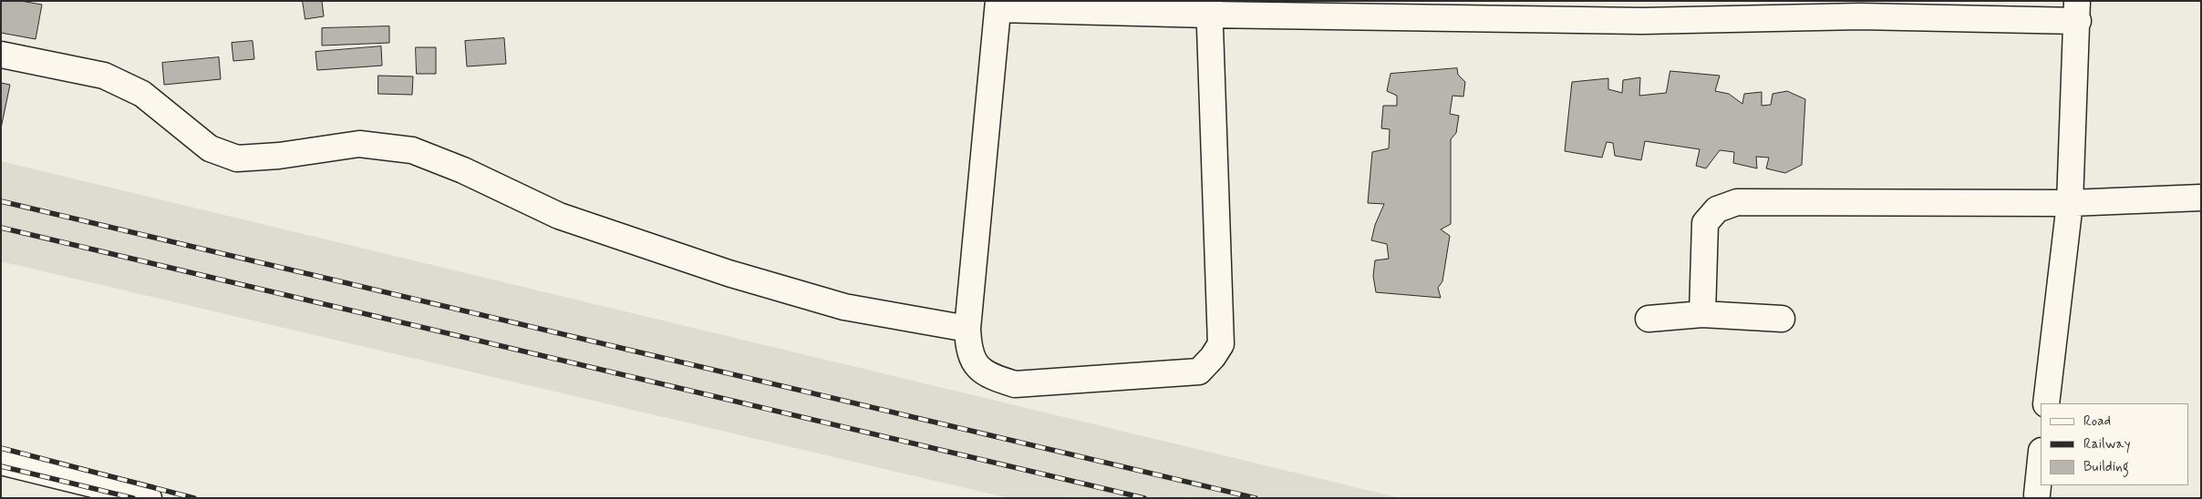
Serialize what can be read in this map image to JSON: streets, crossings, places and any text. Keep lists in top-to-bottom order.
{
  "legend": ["Road", "Railway", "Building"]
}
